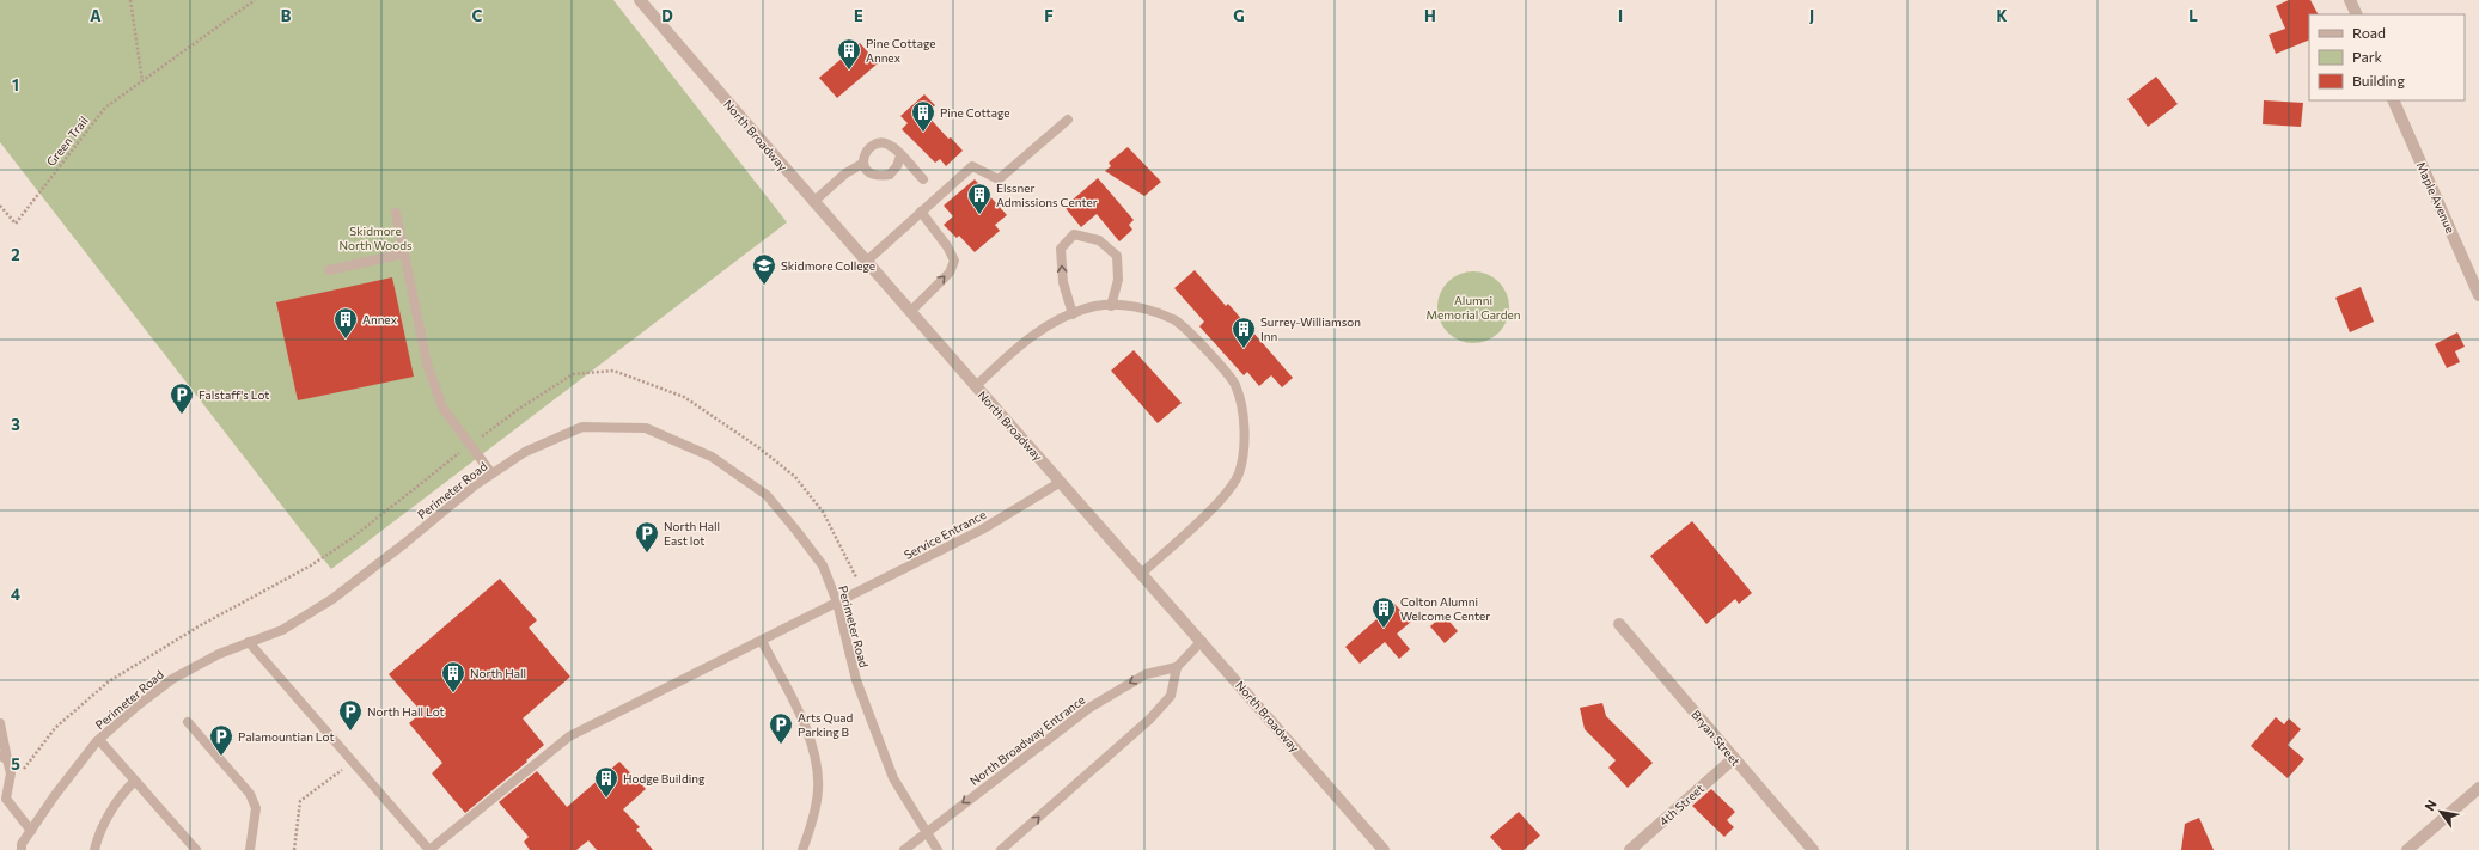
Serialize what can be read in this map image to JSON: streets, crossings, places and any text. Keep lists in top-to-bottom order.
{
  "streets": {
    "street": [
      "North Broadway",
      "Maple Avenue",
      "Bryan Street",
      "4th Street"
    ],
    "lane": ["Perimeter Road", "Service Entrance", "North Broadway Entrance"],
    "path": ["Green Trail"]
  },
  "crossings": [
    ["North Broadway", "Service Entrance"],
    ["Perimeter Road", "Service Entrance"],
    ["Perimeter Road", "North Broadway Entrance"],
    ["Bryan Street", "4th Street"]
  ],
  "parks": ["Skidmore North Woods", "Alumni Memorial Garden"],
  "places": {
    "building": [
      "Pine Cottage Annex",
      "Pine Cottage",
      "Elssner Admissions Center",
      "Annex",
      "Surrey-Williamson Inn",
      "Colton Alumni Welcome Center",
      "North Hall",
      "Hodge Building"
    ],
    "school or university": ["Skidmore College"],
    "parking": [
      "Falstaff's Lot",
      "North Hall East lot",
      "North Hall Lot",
      "Arts Quad Parking B",
      "Palamountian Lot"
    ]
  },
  "legend": ["Road", "Park", "Building"],
  "north": "top left",
  "grid": {
    "columns": [
      "A",
      "B",
      "C",
      "D",
      "E",
      "F",
      "G",
      "H",
      "I",
      "J",
      "K",
      "L"
    ],
    "rows": [
      "1",
      "2",
      "3",
      "4",
      "5"
    ]
  }
}
